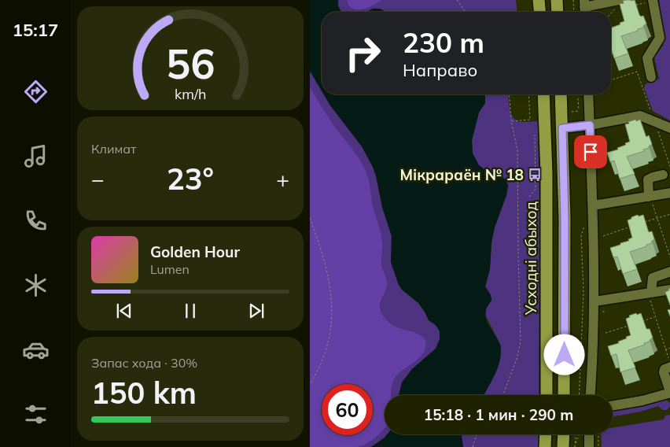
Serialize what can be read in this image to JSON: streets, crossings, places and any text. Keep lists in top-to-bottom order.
{
  "streets": {
    "main road": ["Усходні абыход"]
  },
  "places": {
    "bus stop": ["Мікрараён № 18"]
  },
  "page": {
    "tabs": "15:17",
    "turn": ["230 m", "Направо"],
    "tile": [
      "Климат",
      ["Запас хода · 30%", "150 km"]
    ],
    "heat": ["−", "23°", "+"],
    "song": ["Golden Hour", "Lumen"],
    "limit": "60",
    "trip": "15:18 · 1 мин · 290 m",
    "gauge": ["56", "km/h"]
  }
}
